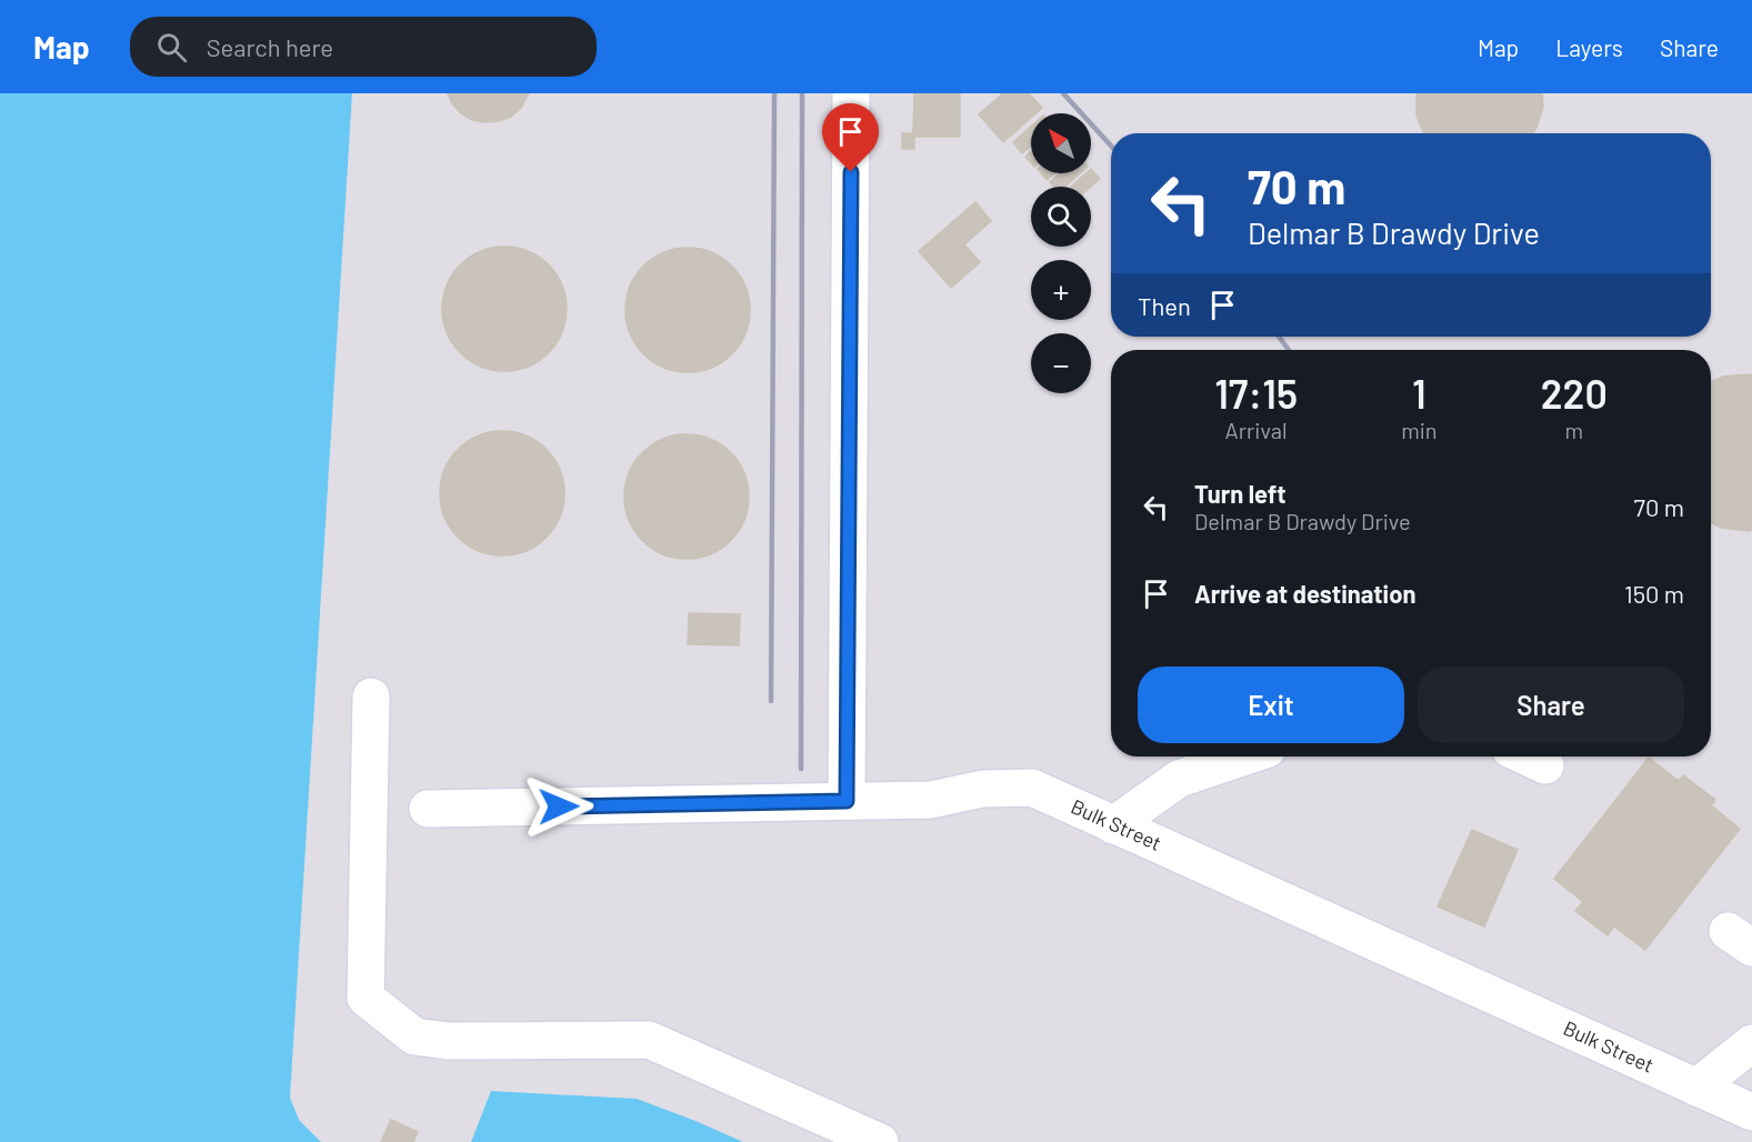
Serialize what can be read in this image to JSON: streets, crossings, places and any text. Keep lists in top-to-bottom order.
{
  "streets": {
    "street": ["Bulk Street"]
  },
  "north": "top left",
  "page": {
    "header": "Map",
    "search": "Search here",
    "nav": ["Map", "Layers", "Share"],
    "map_buttons": ["+", "−"],
    "turn": ["70 m", "Delmar B Drawdy Drive"],
    "then": "Then",
    "eta": [
      "17:15",
      "Arrival",
      "1",
      "min",
      "220",
      "m"
    ],
    "list": [
      {
        "name": "Turn left",
        "note": "Delmar B Drawdy Drive",
        "value": "70 m"
      },
      {
        "name": "Arrive at destination",
        "value": "150 m"
      }
    ],
    "buttons": ["Exit", "Share"]
  }
}
